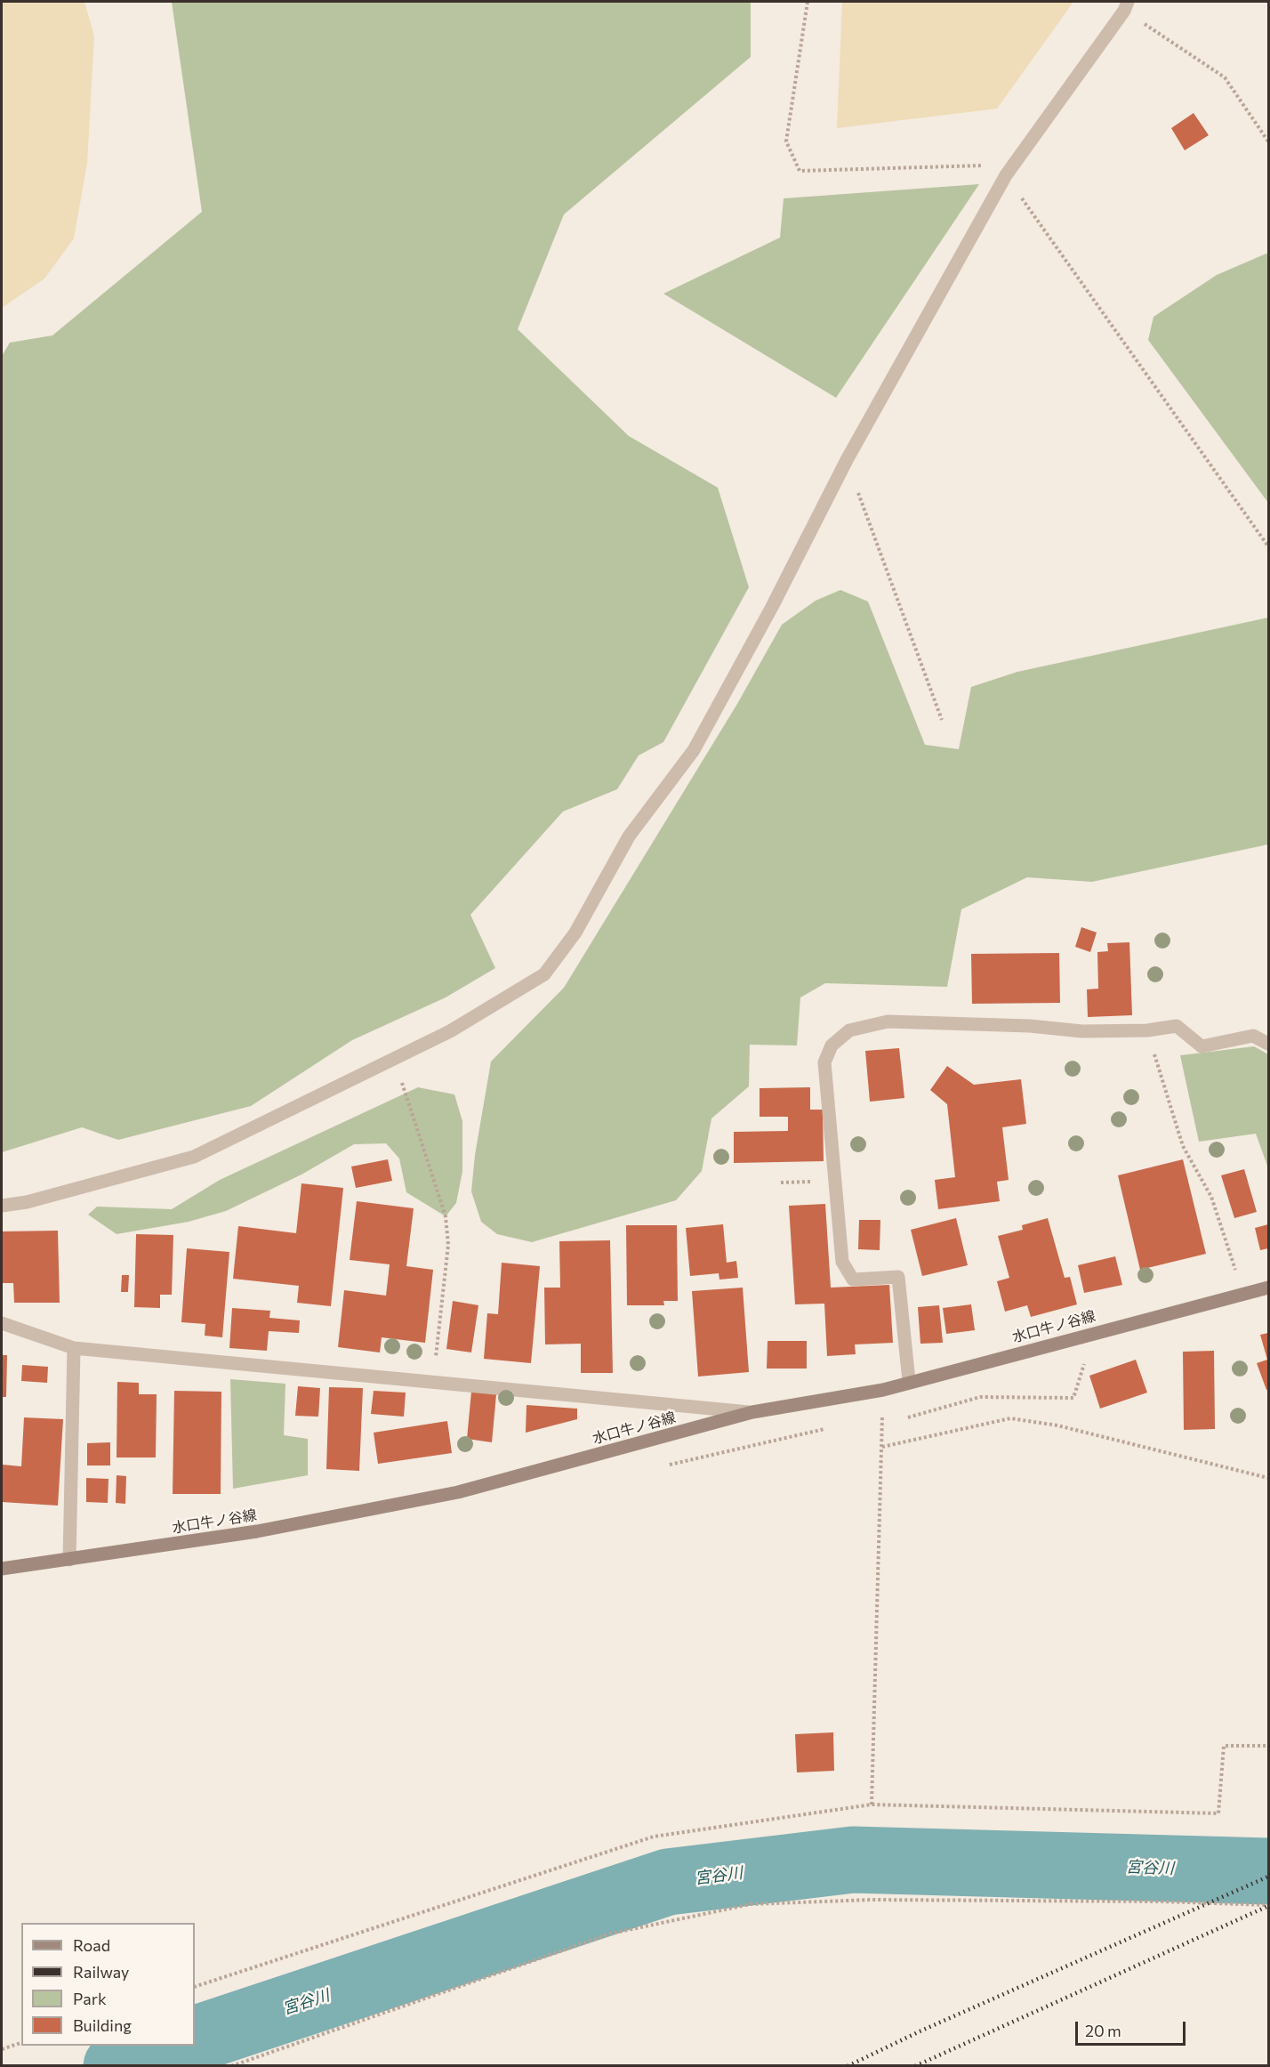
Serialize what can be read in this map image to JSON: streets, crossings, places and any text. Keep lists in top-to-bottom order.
{
  "streets": {
    "main road": ["水口牛ノ谷線"]
  },
  "water": ["宮谷川"],
  "legend": [
    "Road",
    "Railway",
    "Park",
    "Building"
  ],
  "scale_bar": "20 m"
}
